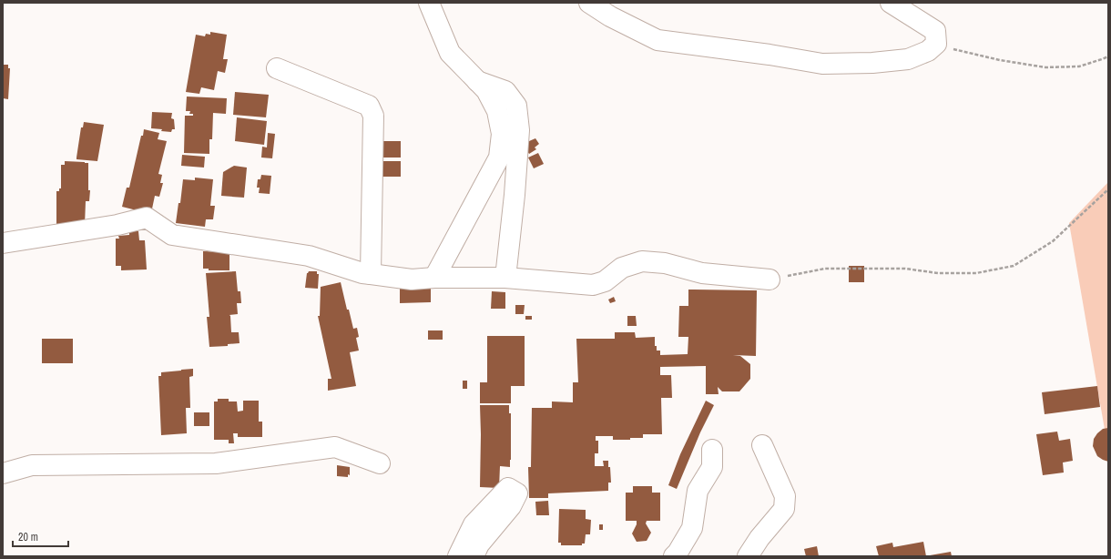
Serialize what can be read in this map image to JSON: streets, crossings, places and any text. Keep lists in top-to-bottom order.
{
  "scale_bar": "20 m"
}
